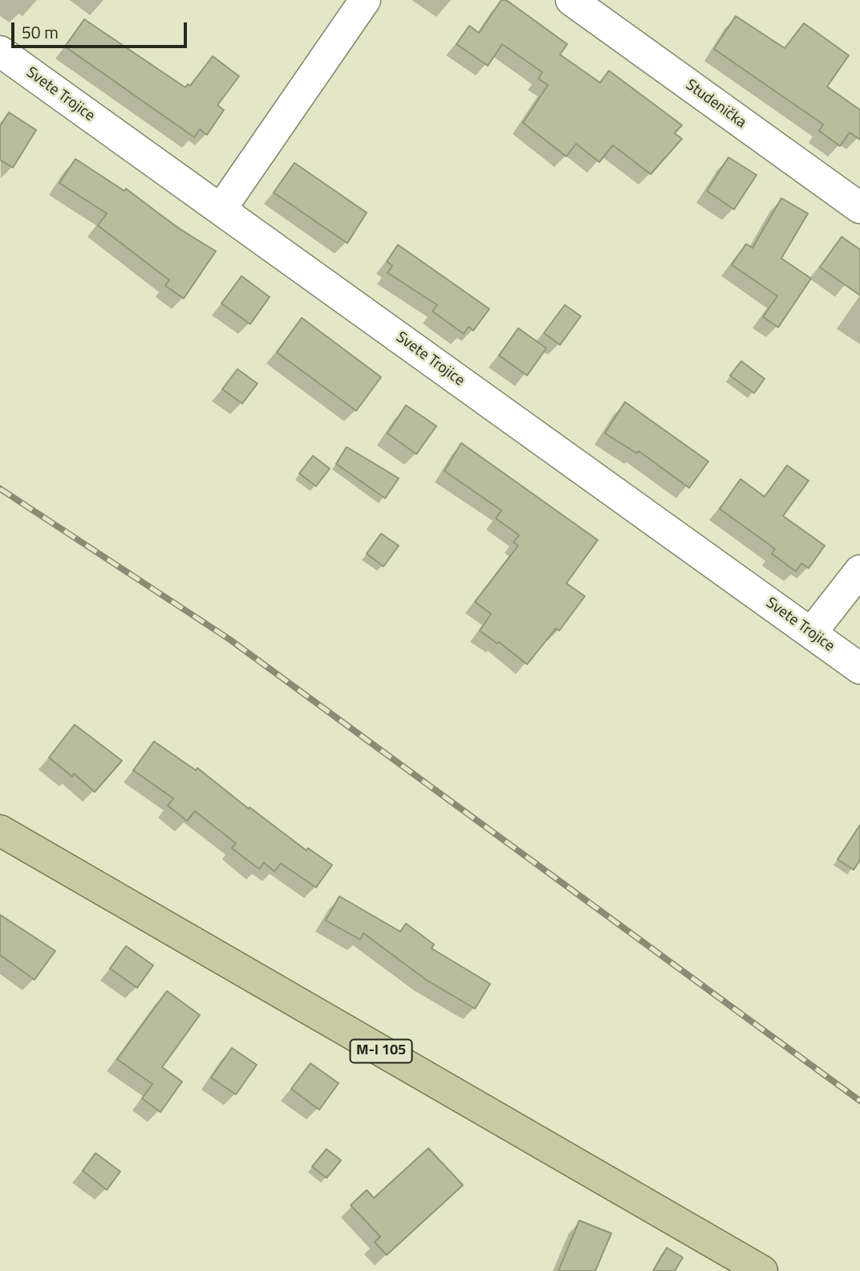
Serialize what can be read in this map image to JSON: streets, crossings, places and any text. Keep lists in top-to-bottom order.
{
  "streets": {
    "main road": ["M-I 105"],
    "street": ["Svete Trojice", "Studenička"]
  },
  "scale_bar": "50 m"
}
